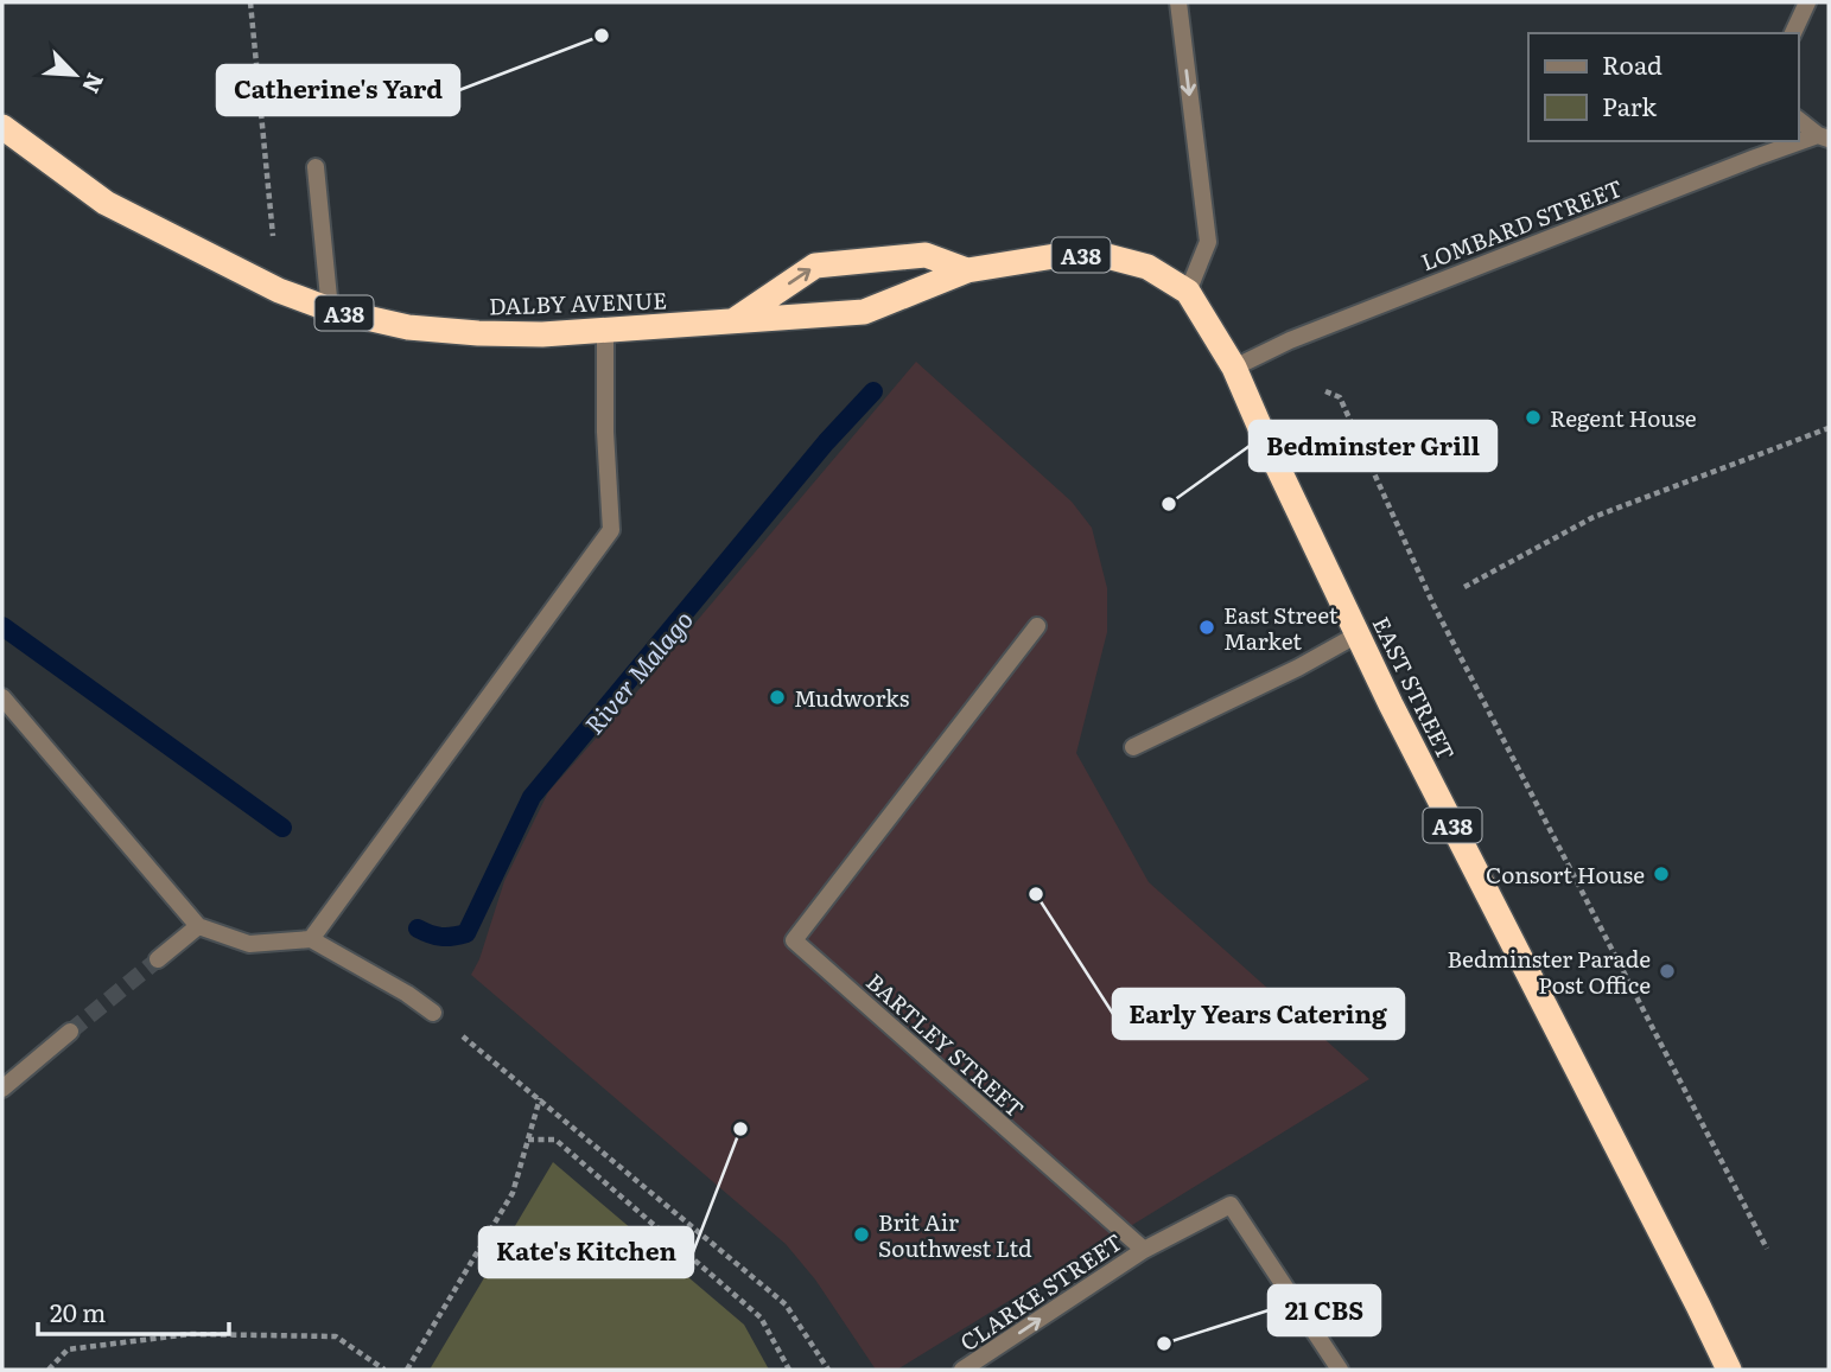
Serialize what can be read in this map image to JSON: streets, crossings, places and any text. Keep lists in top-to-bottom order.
{
  "streets": {
    "highway": ["A38", "DALBY AVENUE", "EAST STREET"],
    "street": ["LOMBARD STREET", "BARTLEY STREET", "CLARKE STREET"]
  },
  "crossings": [
    ["LOMBARD STREET", "EAST STREET"],
    ["DALBY AVENUE", "EAST STREET"],
    ["BARTLEY STREET", "CLARKE STREET"]
  ],
  "one_way": ["CLARKE STREET"],
  "water": ["River Malago"],
  "places": [
    "Catherine's Yard",
    "Regent House",
    "Bedminster Grill",
    "East Street Market",
    "Mudworks",
    "Consort House",
    "Early Years Catering",
    "Bedminster Parade Post Office",
    "Kate's Kitchen",
    "Brit Air Southwest Ltd",
    "21 CBS"
  ],
  "legend": ["Road", "Park"],
  "scale_bar": "20 m",
  "north": "bottom right"
}
